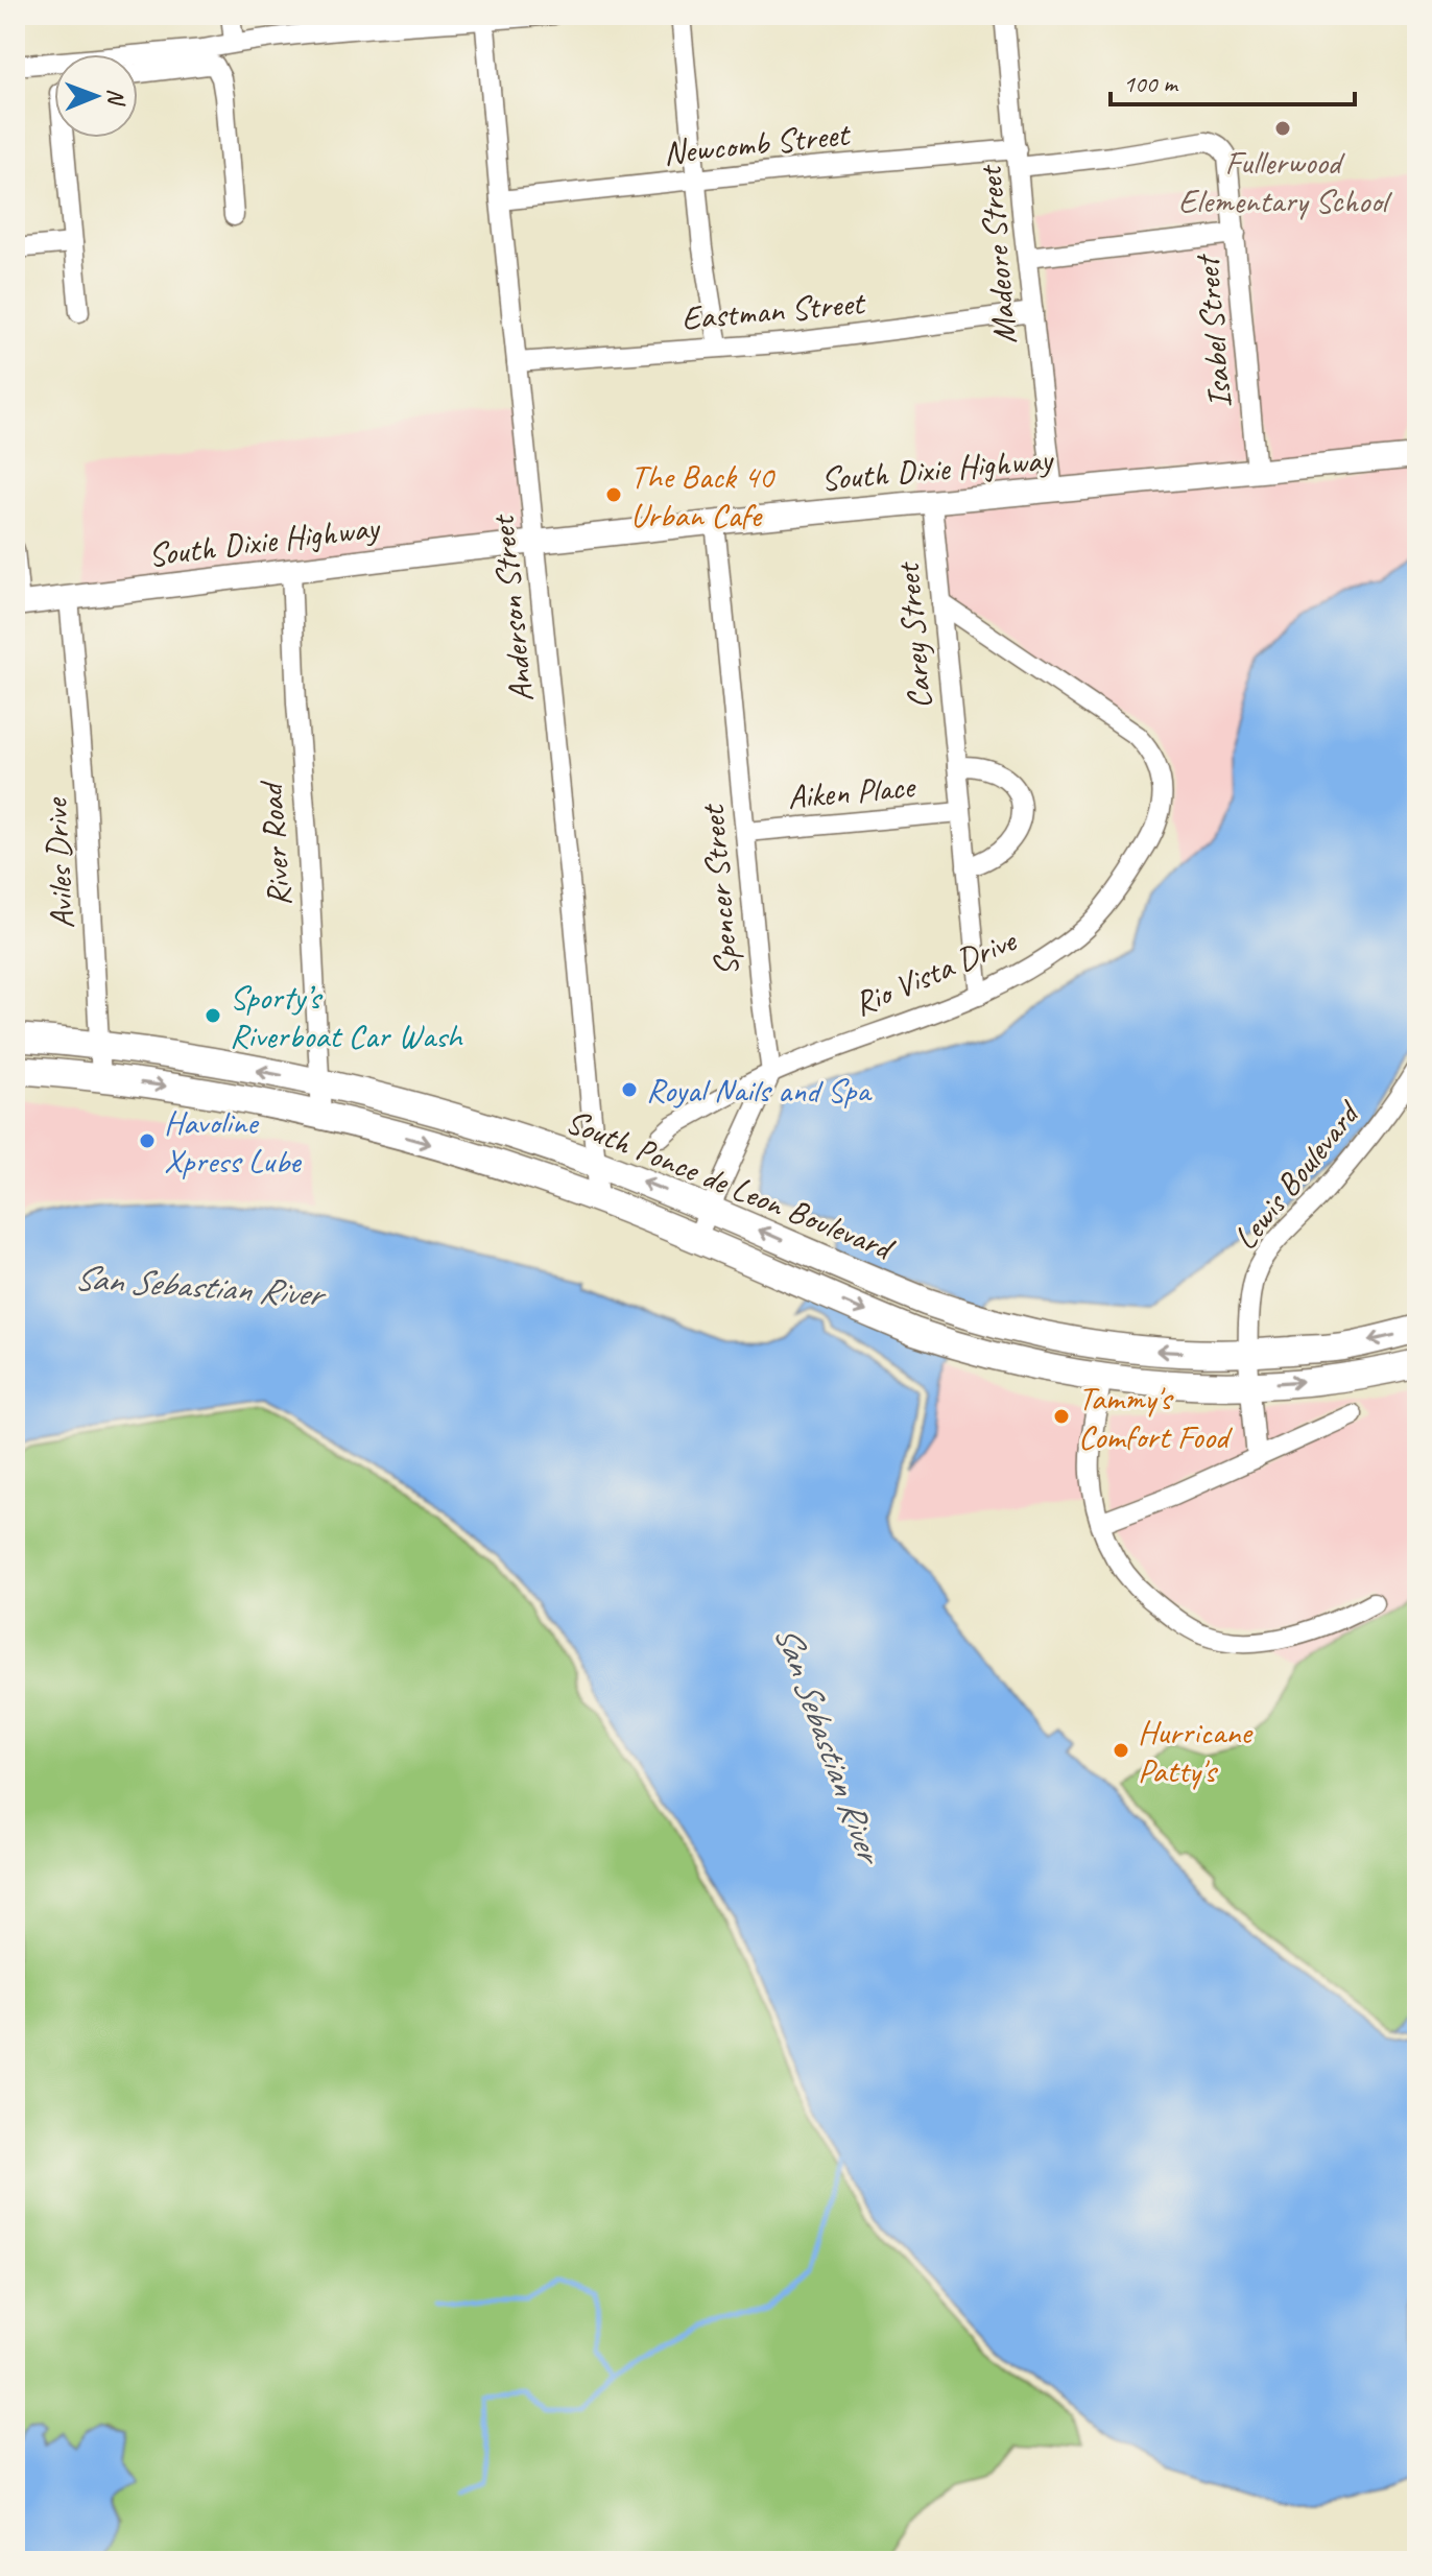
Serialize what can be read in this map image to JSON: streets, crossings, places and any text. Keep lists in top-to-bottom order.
{
  "streets": {
    "highway": ["South Ponce de Leon Boulevard"],
    "main road": ["South Dixie Highway"],
    "street": [
      "Newcomb Street",
      "Madeore Street",
      "Eastman Street",
      "Isabel Street",
      "Anderson Street",
      "Carey Street",
      "Aiken Place",
      "River Road",
      "Aviles Drive",
      "Spencer Street",
      "Rio Vista Drive",
      "Lewis Boulevard"
    ]
  },
  "crossings": [
    ["Newcomb Street", "Madeore Street"],
    ["Newcomb Street", "Isabel Street"],
    ["Newcomb Street", "Anderson Street"],
    ["Madeore Street", "Eastman Street"],
    ["Madeore Street", "Isabel Street"],
    ["Madeore Street", "South Dixie Highway"],
    ["Eastman Street", "Anderson Street"],
    ["Isabel Street", "South Dixie Highway"],
    ["South Dixie Highway", "Anderson Street"],
    ["South Dixie Highway", "Carey Street"],
    ["South Dixie Highway", "River Road"],
    ["South Dixie Highway", "Aviles Drive"],
    ["South Dixie Highway", "Spencer Street"],
    ["Anderson Street", "South Ponce de Leon Boulevard"],
    ["Carey Street", "Aiken Place"],
    ["Carey Street", "Rio Vista Drive"],
    ["Aiken Place", "Spencer Street"],
    ["River Road", "South Ponce de Leon Boulevard"],
    ["Aviles Drive", "South Ponce de Leon Boulevard"],
    ["Spencer Street", "Rio Vista Drive"],
    ["Lewis Boulevard", "South Ponce de Leon Boulevard"]
  ],
  "water": ["San Sebastian River"],
  "places": [
    "Fullerwood Elementary School",
    "The Back 40 Urban Cafe",
    "Sporty’s Riverboat Car Wash",
    "Royal Nails and Spa",
    "Havoline Xpress Lube",
    "Tammy's Comfort Food",
    "Hurricane Patty's"
  ],
  "scale_bar": "100 m",
  "north": "right"
}
